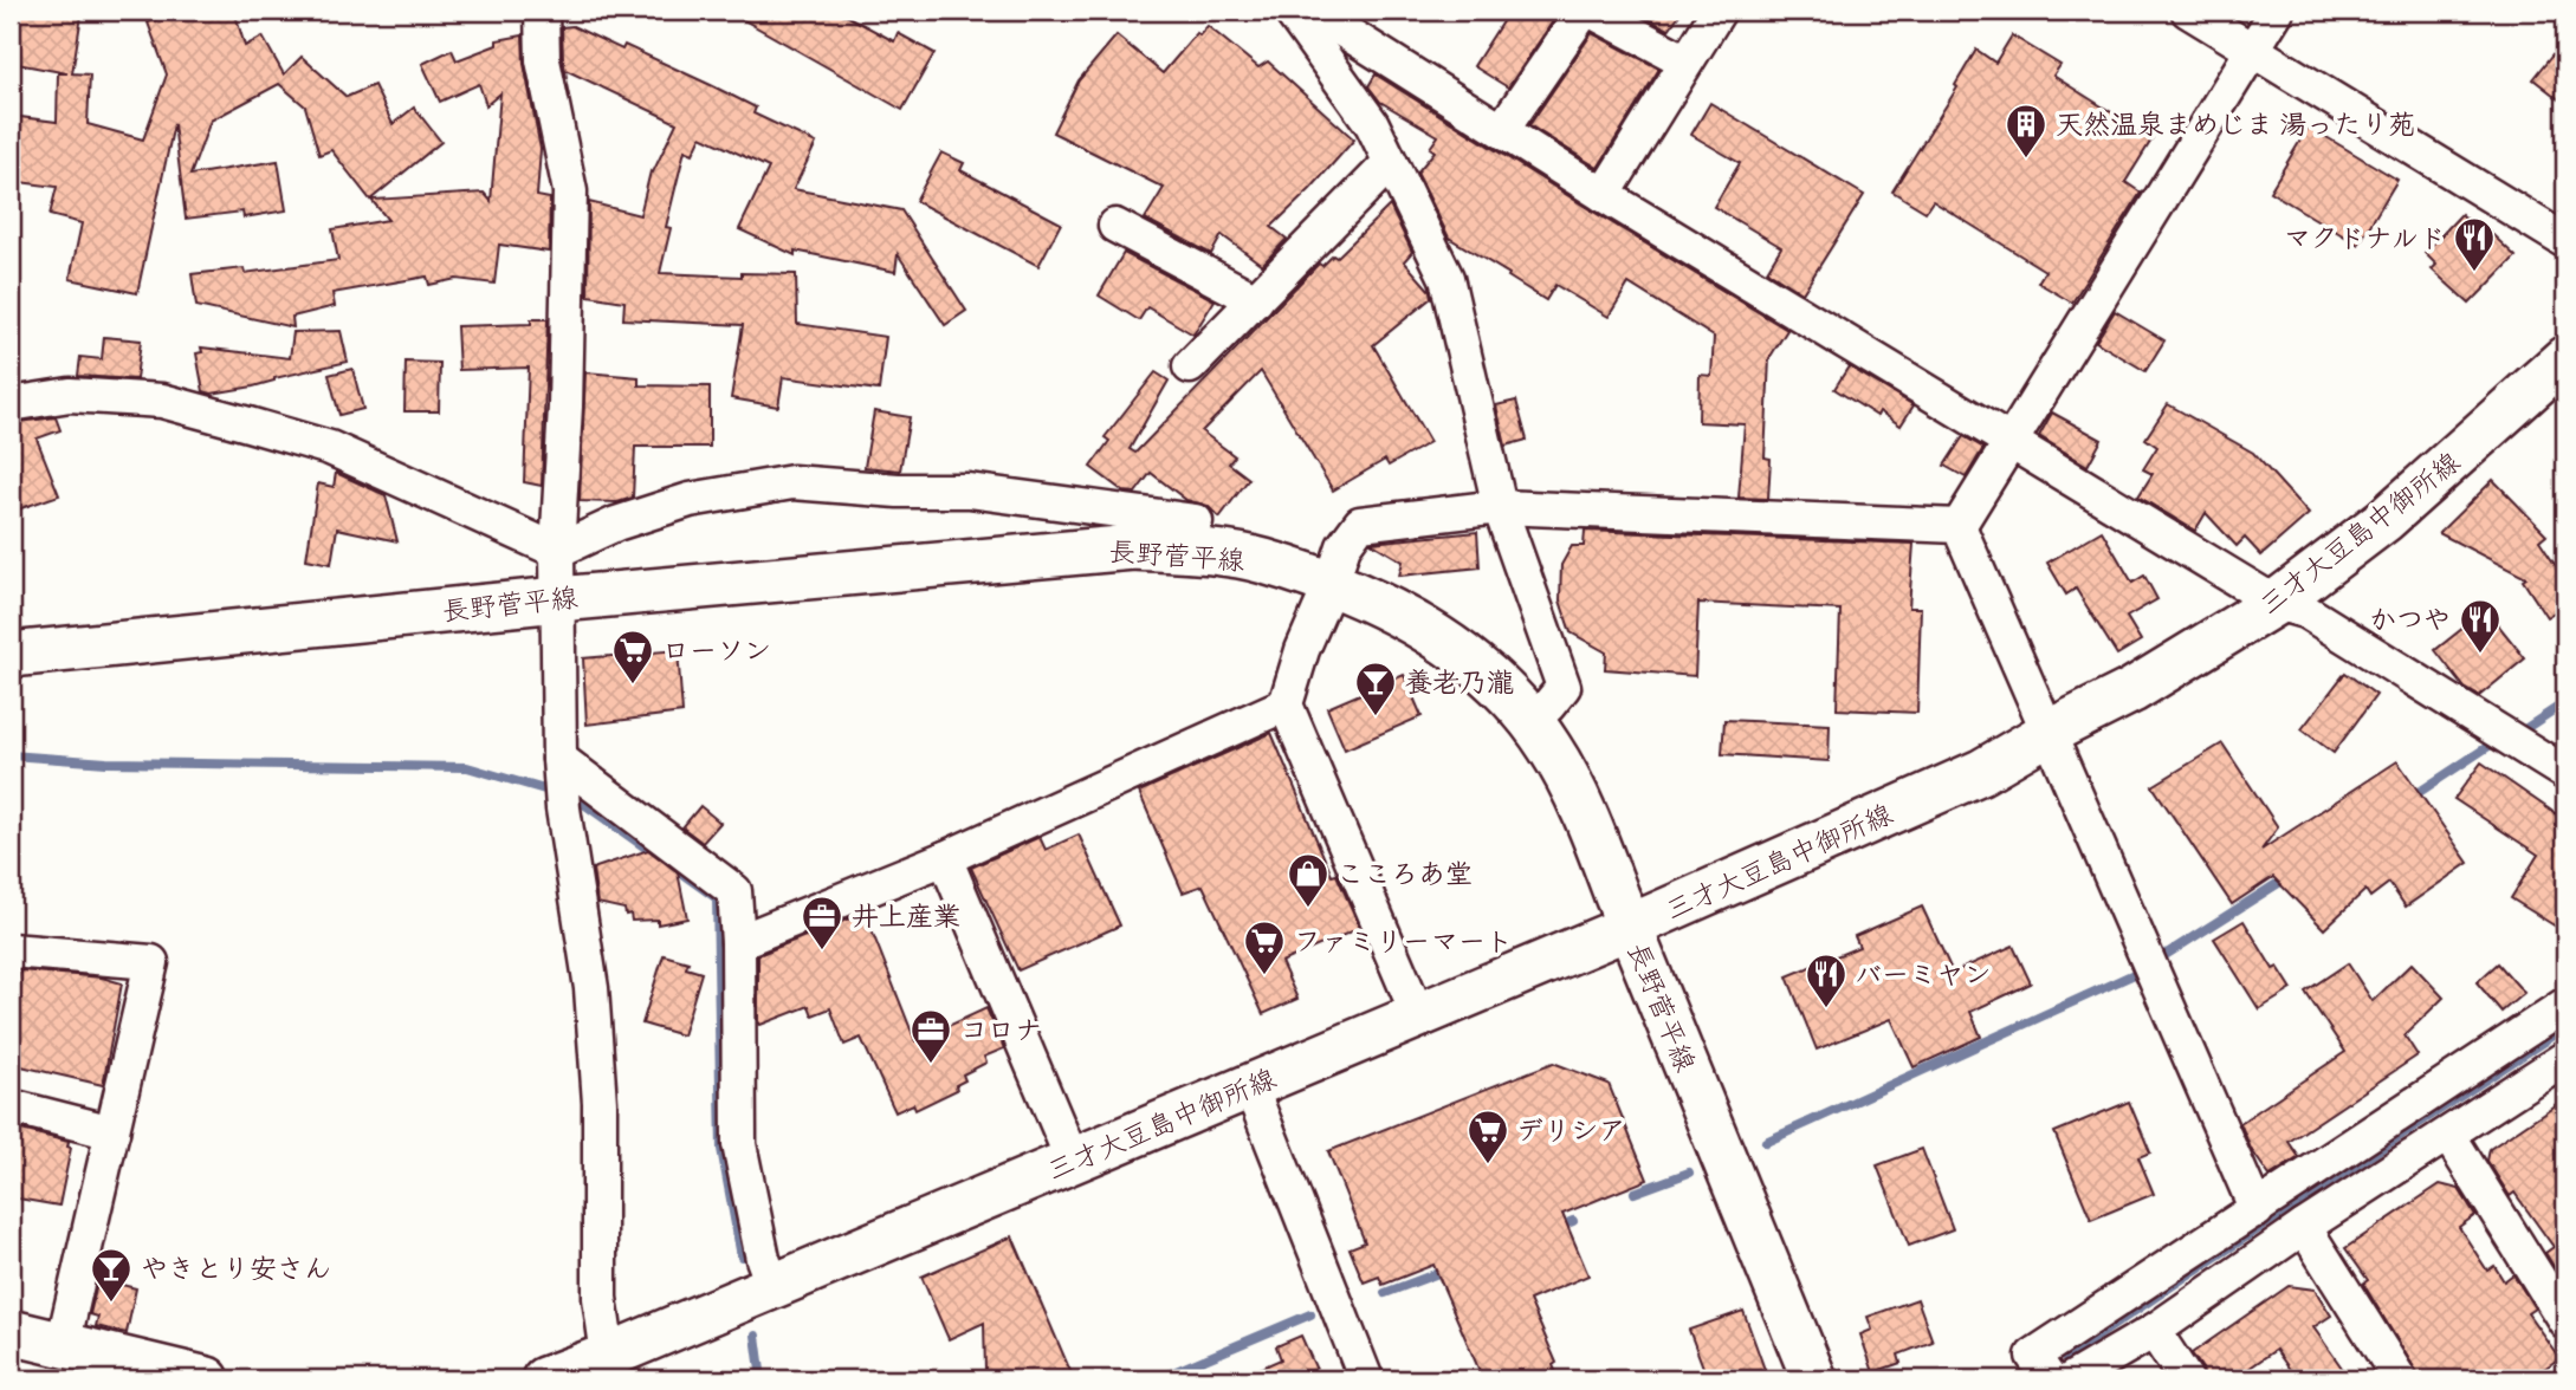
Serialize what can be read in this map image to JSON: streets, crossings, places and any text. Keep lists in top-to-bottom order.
{
  "streets": {
    "main road": ["三才大豆島中御所線", "長野菅平線"]
  },
  "crossings": [
    ["三才大豆島中御所線", "長野菅平線"]
  ],
  "places": {
    "building": ["天然温泉まめじま 湯ったり苑"],
    "restaurant": ["マクドナルド", "かつや", "バーミヤン"],
    "supermarket": ["ローソン", "ファミリーマート", "デリシア"],
    "bar": ["養老乃瀧", "やきとり安さん"],
    "shop": ["こころあ堂"],
    "office": ["井上産業", "コロナ"]
  }
}
